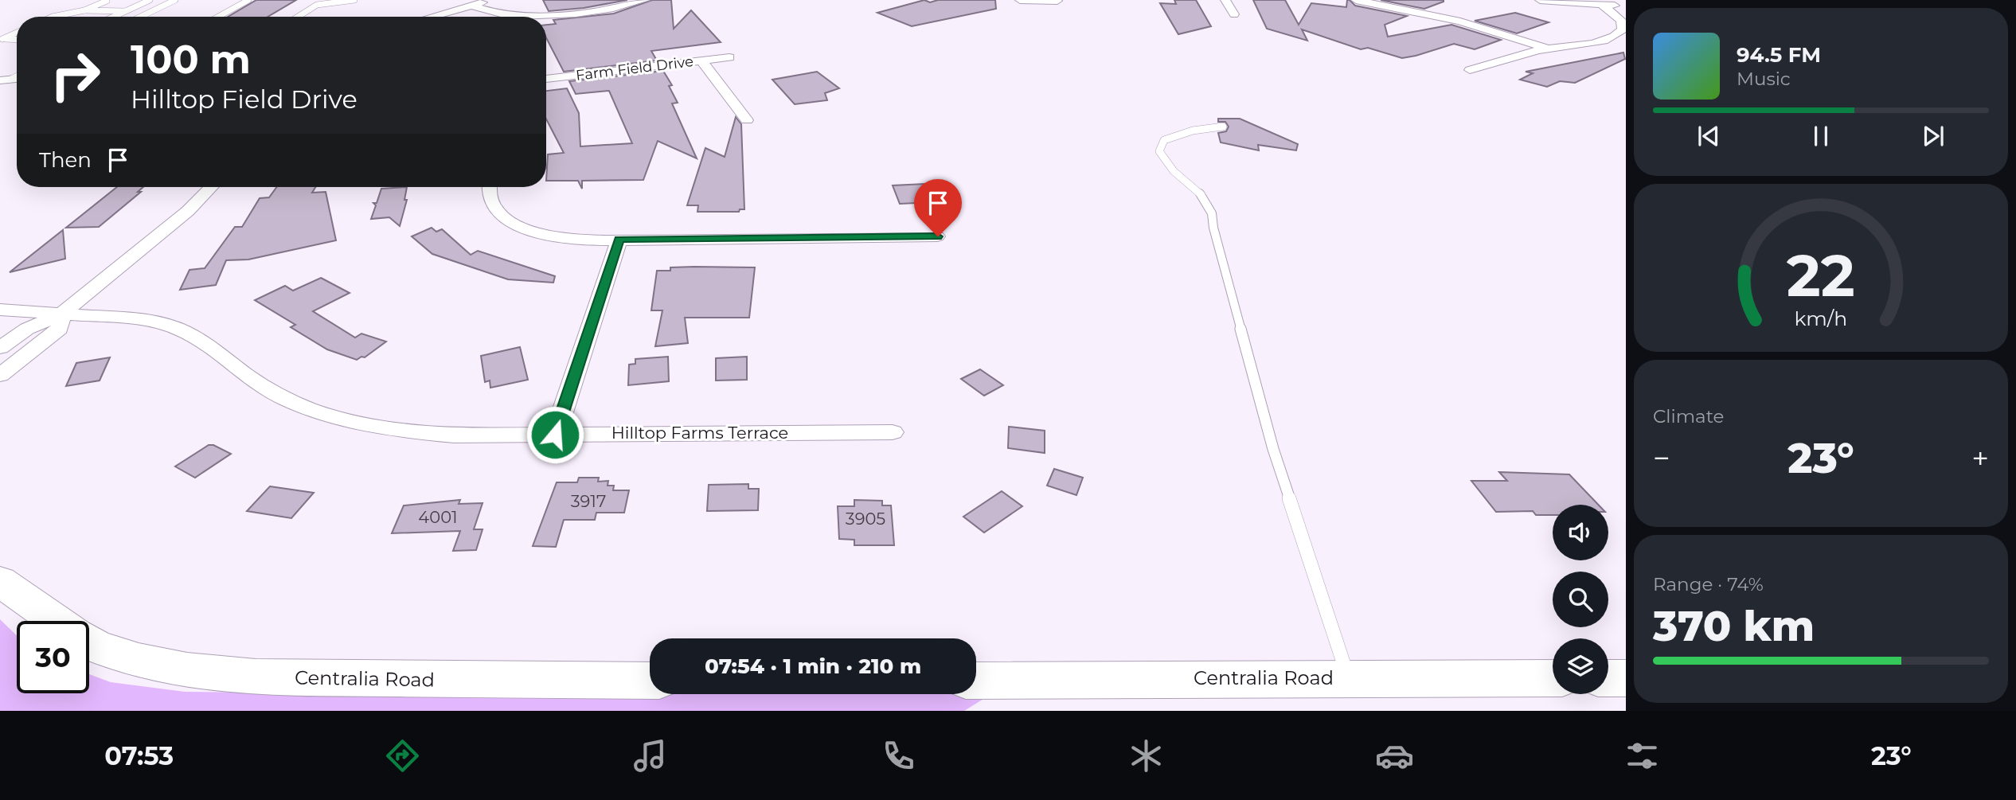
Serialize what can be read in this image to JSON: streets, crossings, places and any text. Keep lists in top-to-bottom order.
{
  "streets": {
    "street": ["Farm Field Drive", "Hilltop Farms Terrace", "Centralia Road"]
  },
  "house_numbers": ["3917", "4001", "3905"],
  "page": {
    "turn": ["100 m", "Hilltop Field Drive"],
    "song": ["94.5 FM", "Music"],
    "then": "Then",
    "tile": [
      "Climate",
      ["Range · 74%", "370 km"]
    ],
    "heat": ["−", "23°", "+"],
    "limit": "30",
    "trip": "07:54 · 1 min · 210 m",
    "tabs": ["07:53", "23°"],
    "gauge": ["22", "km/h"]
  }
}
